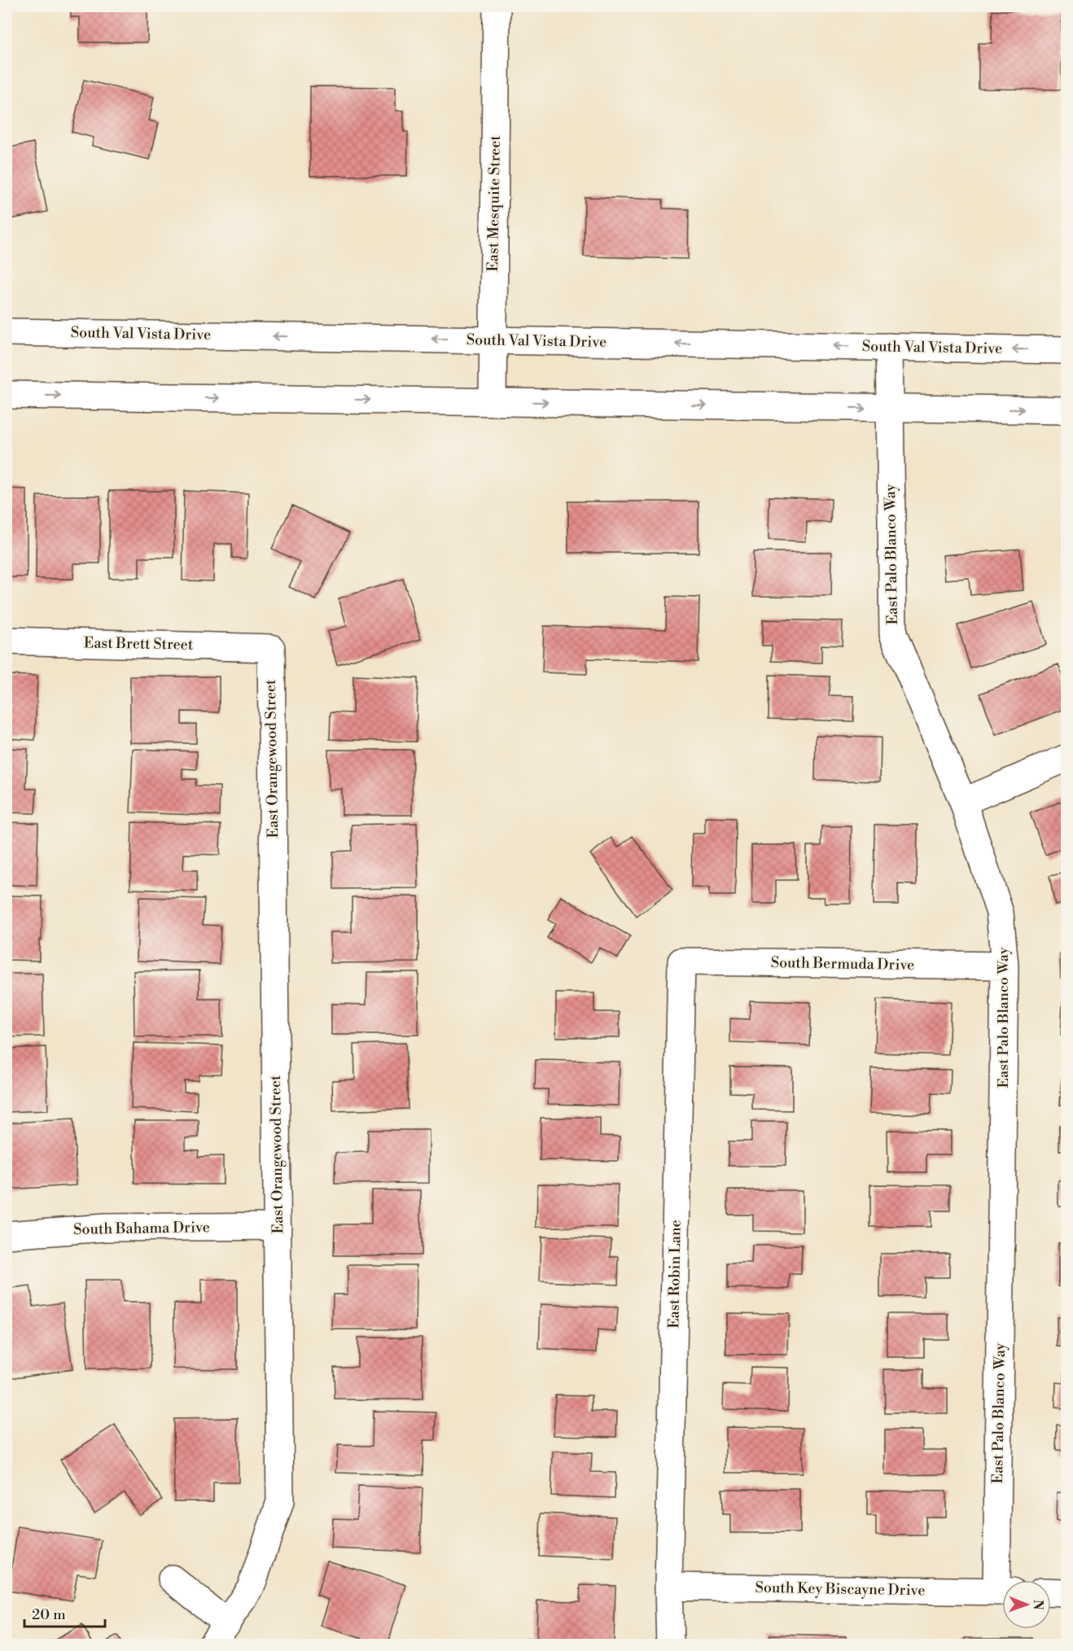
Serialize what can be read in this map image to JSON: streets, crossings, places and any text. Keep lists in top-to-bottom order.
{
  "streets": {
    "street": [
      "East Mesquite Street",
      "South Val Vista Drive",
      "East Palo Blanco Way",
      "East Brett Street",
      "East Orangewood Street",
      "South Bermuda Drive",
      "South Bahama Drive",
      "East Robin Lane",
      "South Key Biscayne Drive"
    ]
  },
  "crossings": [
    ["East Mesquite Street", "South Val Vista Drive"],
    ["South Val Vista Drive", "East Palo Blanco Way"],
    ["East Palo Blanco Way", "South Bermuda Drive"],
    ["East Brett Street", "East Orangewood Street"],
    ["East Orangewood Street", "South Bahama Drive"],
    ["South Bermuda Drive", "East Robin Lane"],
    ["East Robin Lane", "South Key Biscayne Drive"]
  ],
  "scale_bar": "20 m",
  "north": "right"
}
